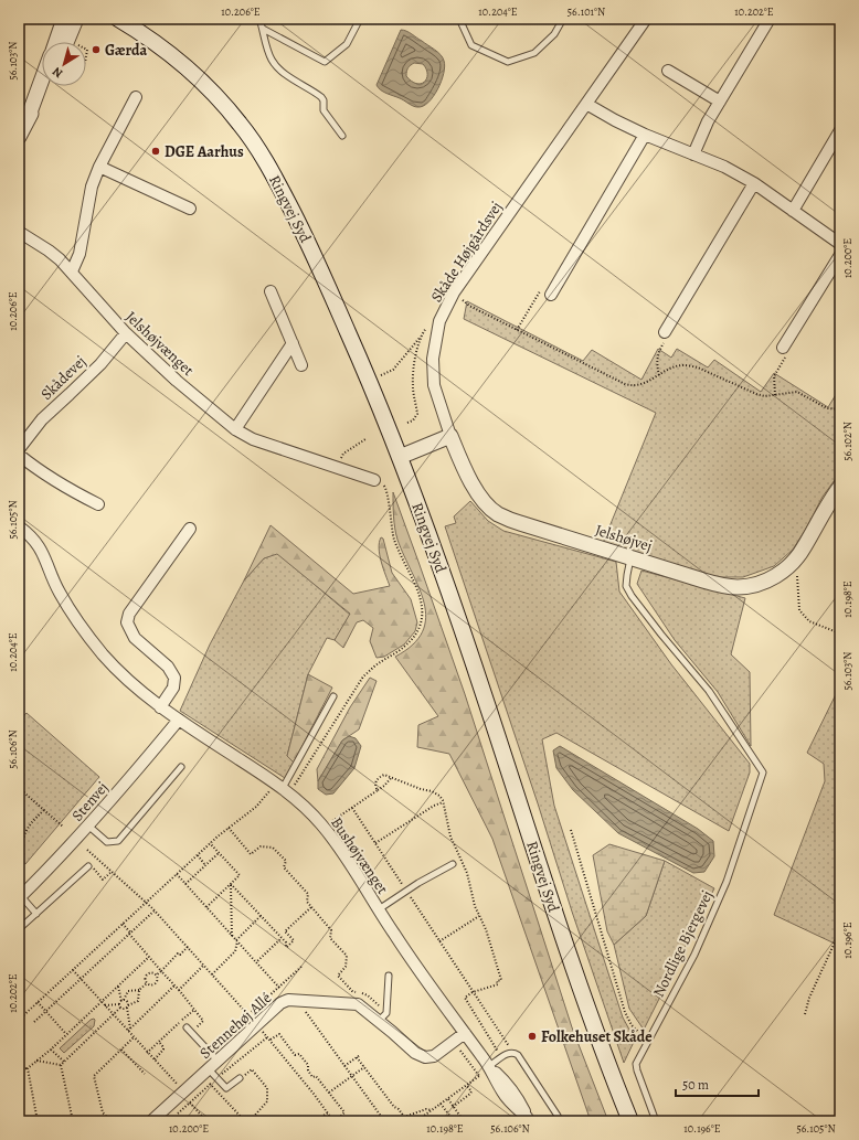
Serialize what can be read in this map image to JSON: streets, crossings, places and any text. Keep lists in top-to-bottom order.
{
  "streets": {
    "main road": ["Ringvej Syd"],
    "street": [
      "Skåde Højgårdsvej",
      "Jelshøjvænget",
      "Skådevej",
      "Jelshøjvej",
      "Stenvej",
      "Bushøjvænget",
      "Stennehøj Allé"
    ],
    "lane": ["Nordlige Bjergevej"]
  },
  "crossings": [
    ["Skåde Højgårdsvej", "Jelshøjvej"],
    ["Jelshøjvænget", "Skådevej"],
    ["Jelshøjvej", "Nordlige Bjergevej"],
    ["Stenvej", "Bushøjvænget"],
    ["Bushøjvænget", "Stennehøj Allé"]
  ],
  "places": ["Gærda", "DGE Aarhus", "Folkehuset Skåde"],
  "scale_bar": "50 m",
  "north": "bottom left",
  "coordinates": [
    "10.206°E",
    "10.204°E",
    "56.101°N",
    "10.202°E",
    "56.103°N",
    "10.200°E",
    "56.102°N",
    "56.105°N",
    "10.198°E",
    "56.106°N",
    "10.196°E"
  ]
}
